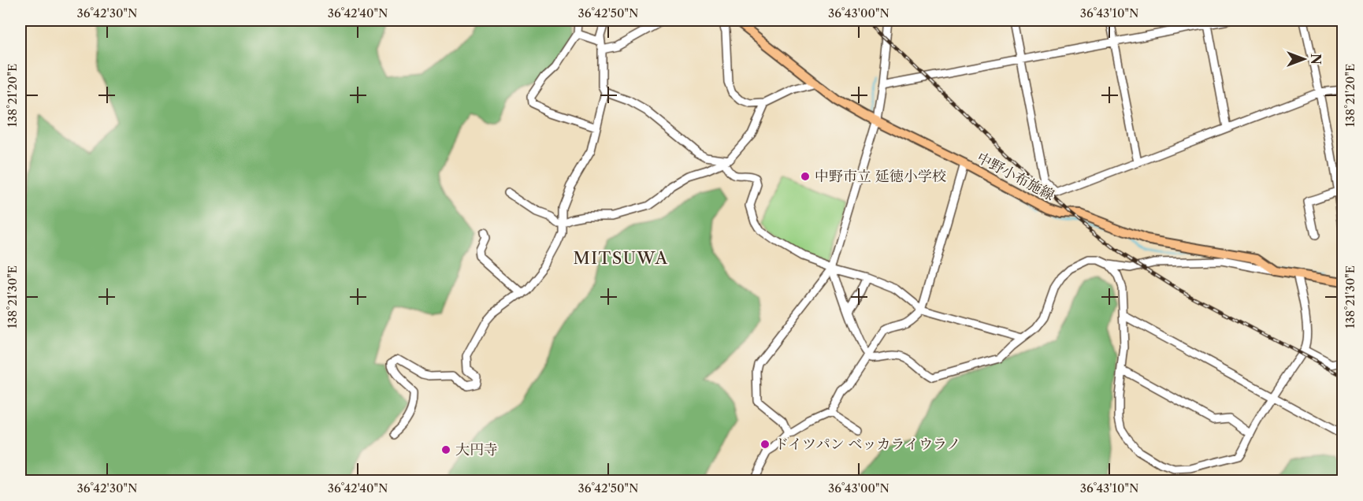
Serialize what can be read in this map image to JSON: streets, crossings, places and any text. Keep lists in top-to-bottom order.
{
  "streets": {
    "main road": ["中野小布施線"]
  },
  "districts": ["MITSUWA"],
  "places": ["中野市立 延徳小学校", "ドイツパン ベッカライウラノ", "大円寺"],
  "north": "right",
  "coordinates": [
    "36°42'30\"N",
    "36°42'40\"N",
    "36°42'50\"N",
    "36°43'00\"N",
    "36°43'10\"N",
    "138°21'20\"E",
    "138°21'30\"E"
  ]
}
